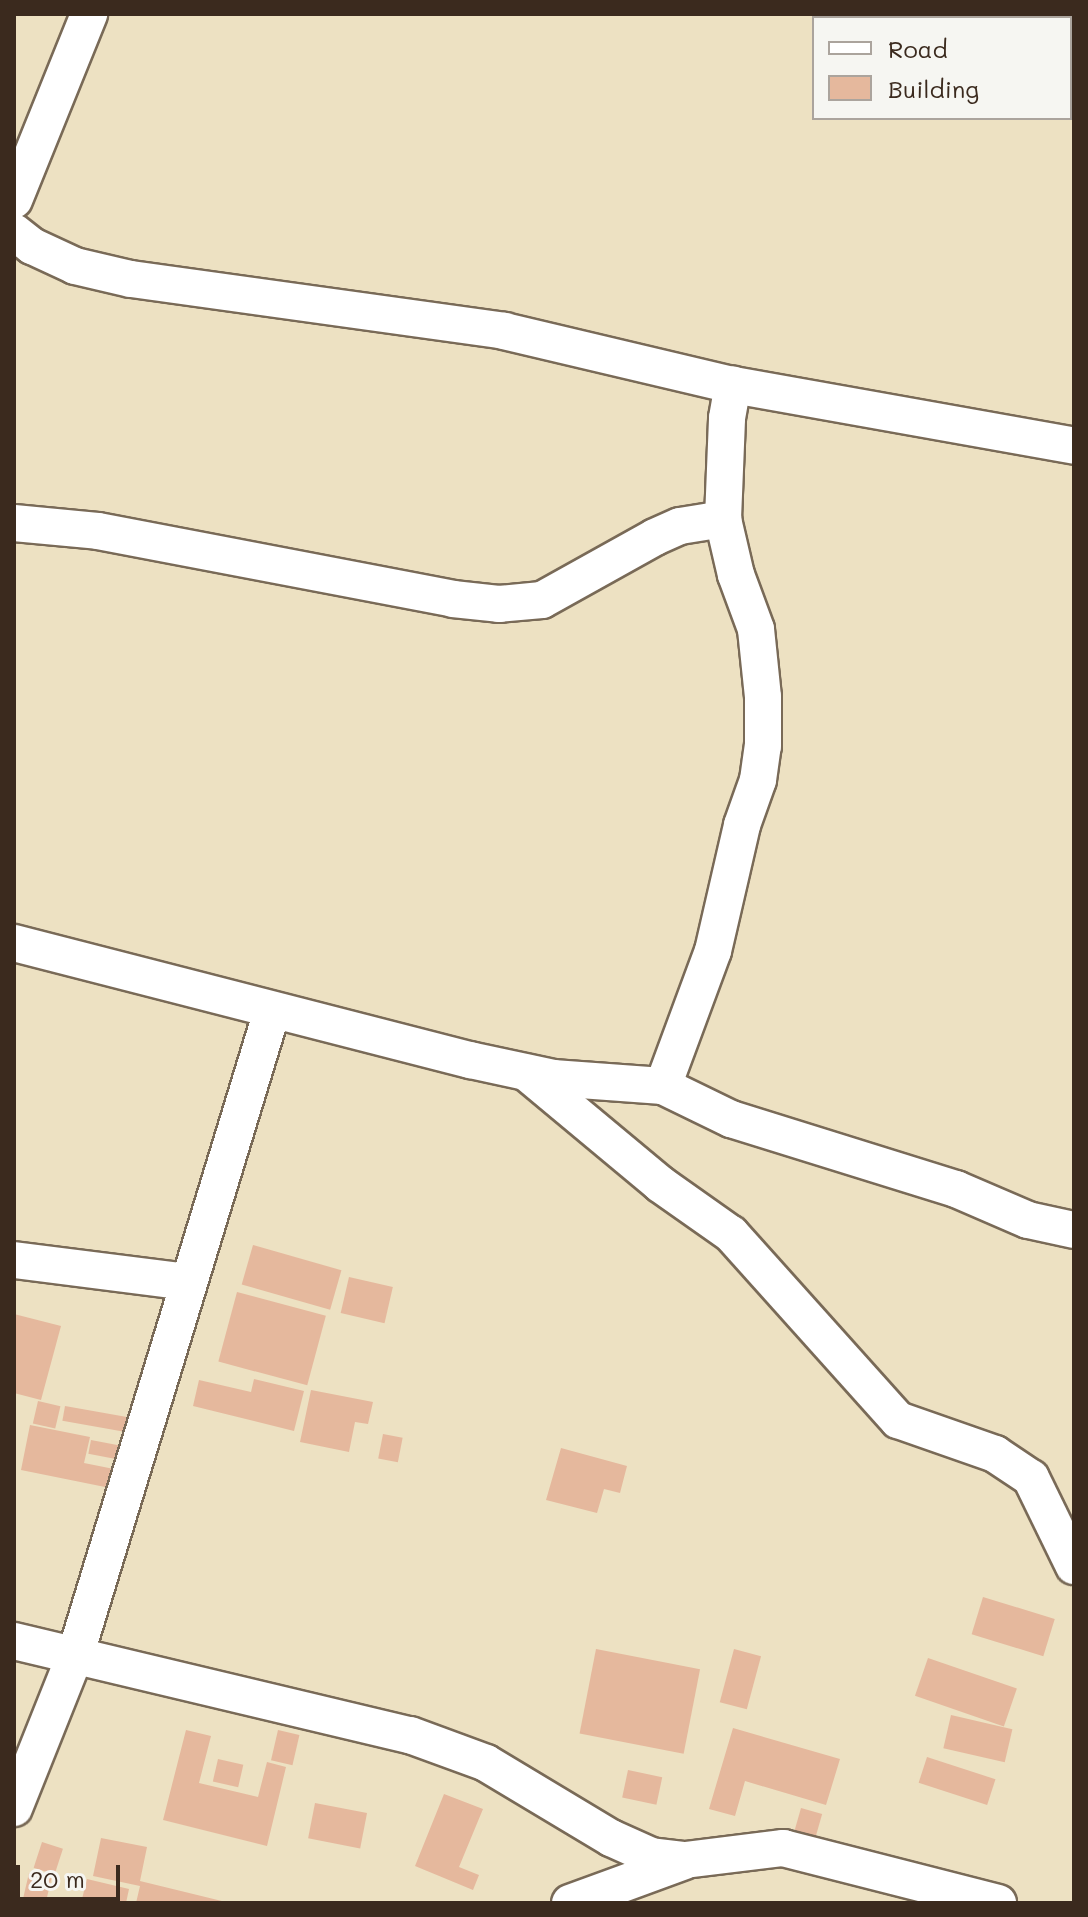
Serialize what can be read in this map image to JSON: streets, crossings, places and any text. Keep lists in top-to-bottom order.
{
  "legend": ["Road", "Building"],
  "scale_bar": "20 m"
}
